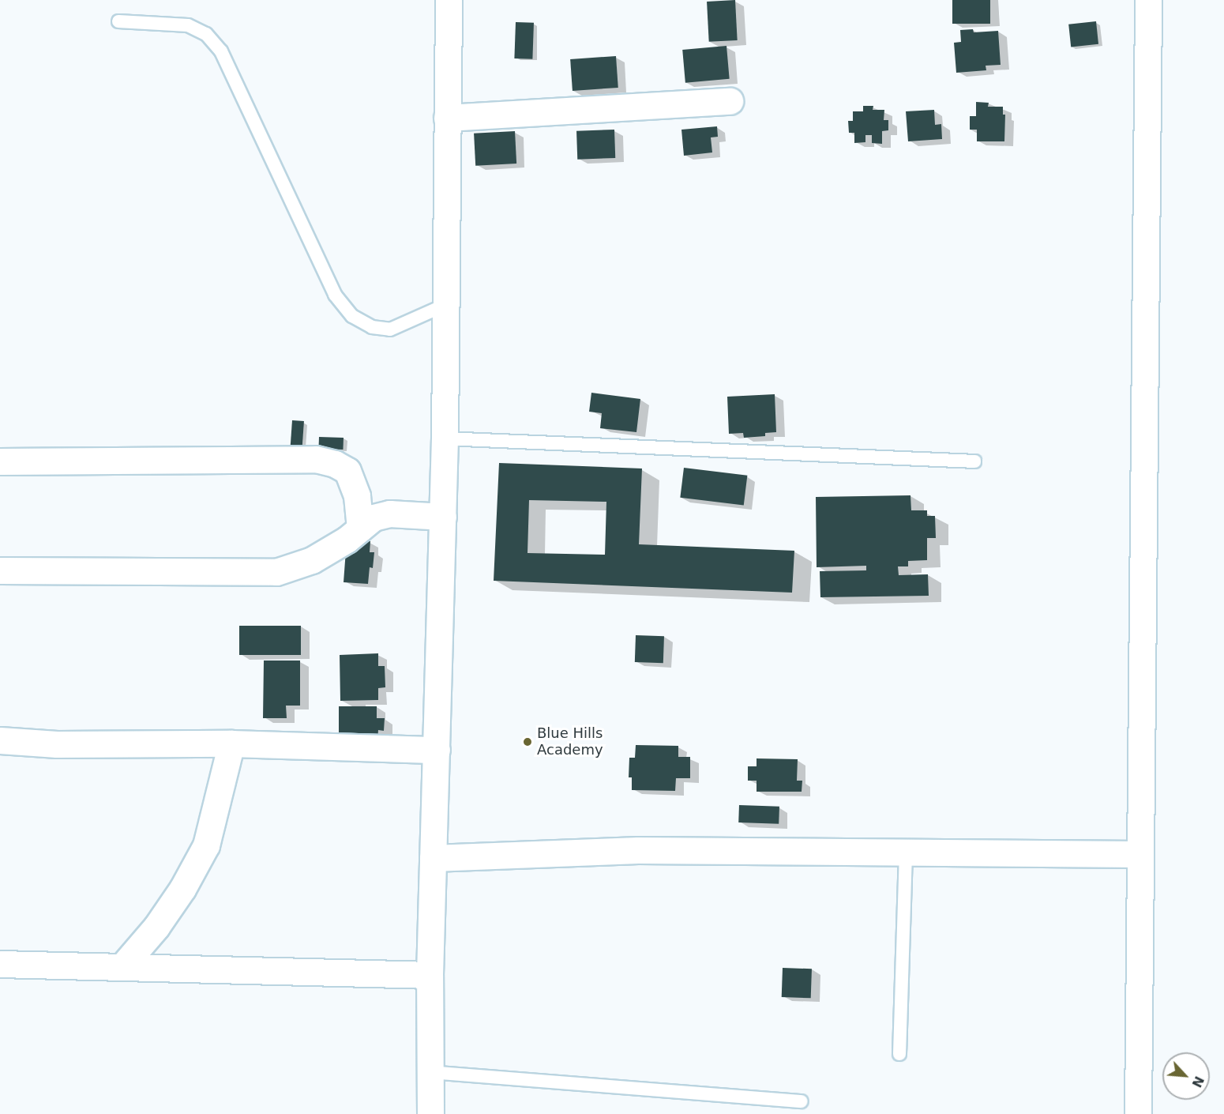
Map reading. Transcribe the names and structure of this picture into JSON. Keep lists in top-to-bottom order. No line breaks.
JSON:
{"places":["Blue Hills Academy"],"north":"bottom right"}
